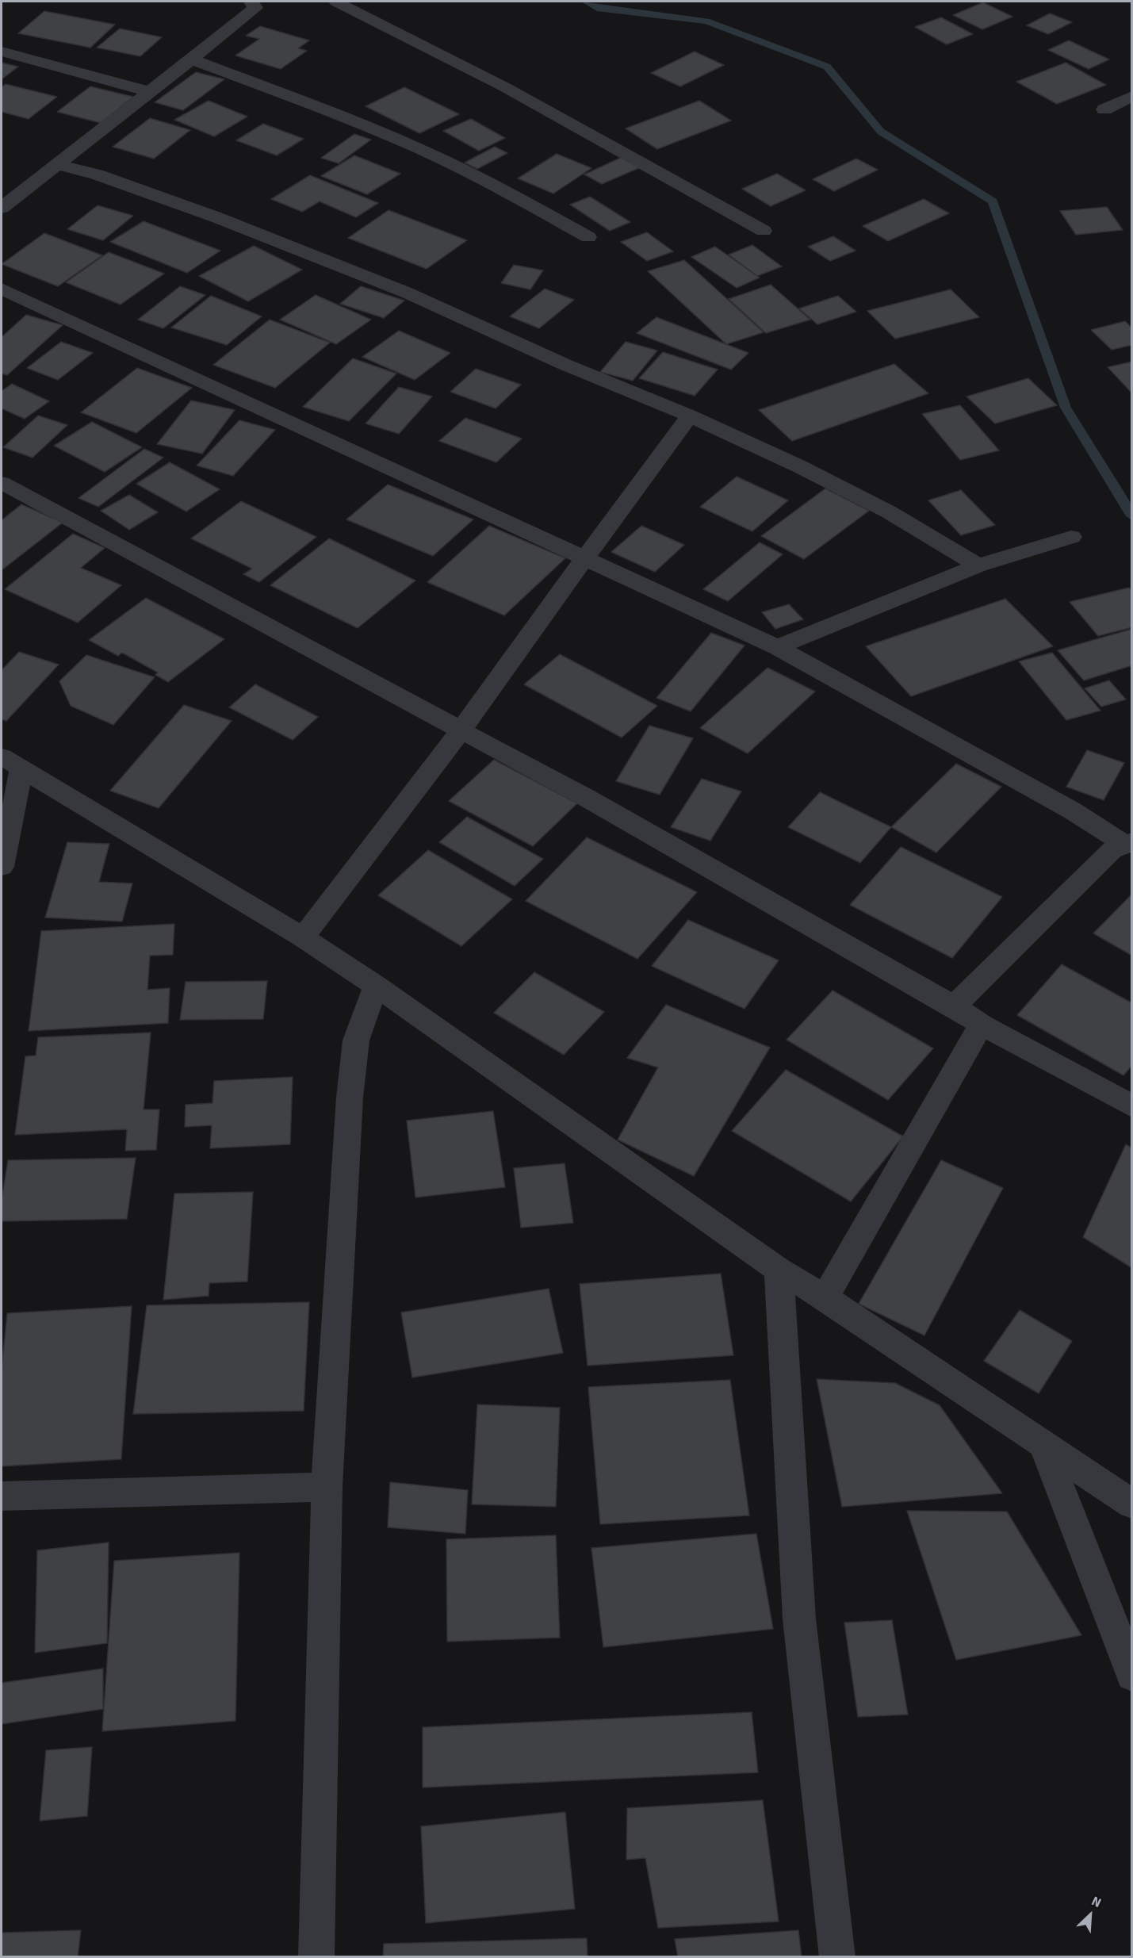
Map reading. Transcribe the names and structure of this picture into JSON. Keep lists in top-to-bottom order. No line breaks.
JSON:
{"north":"top right"}
